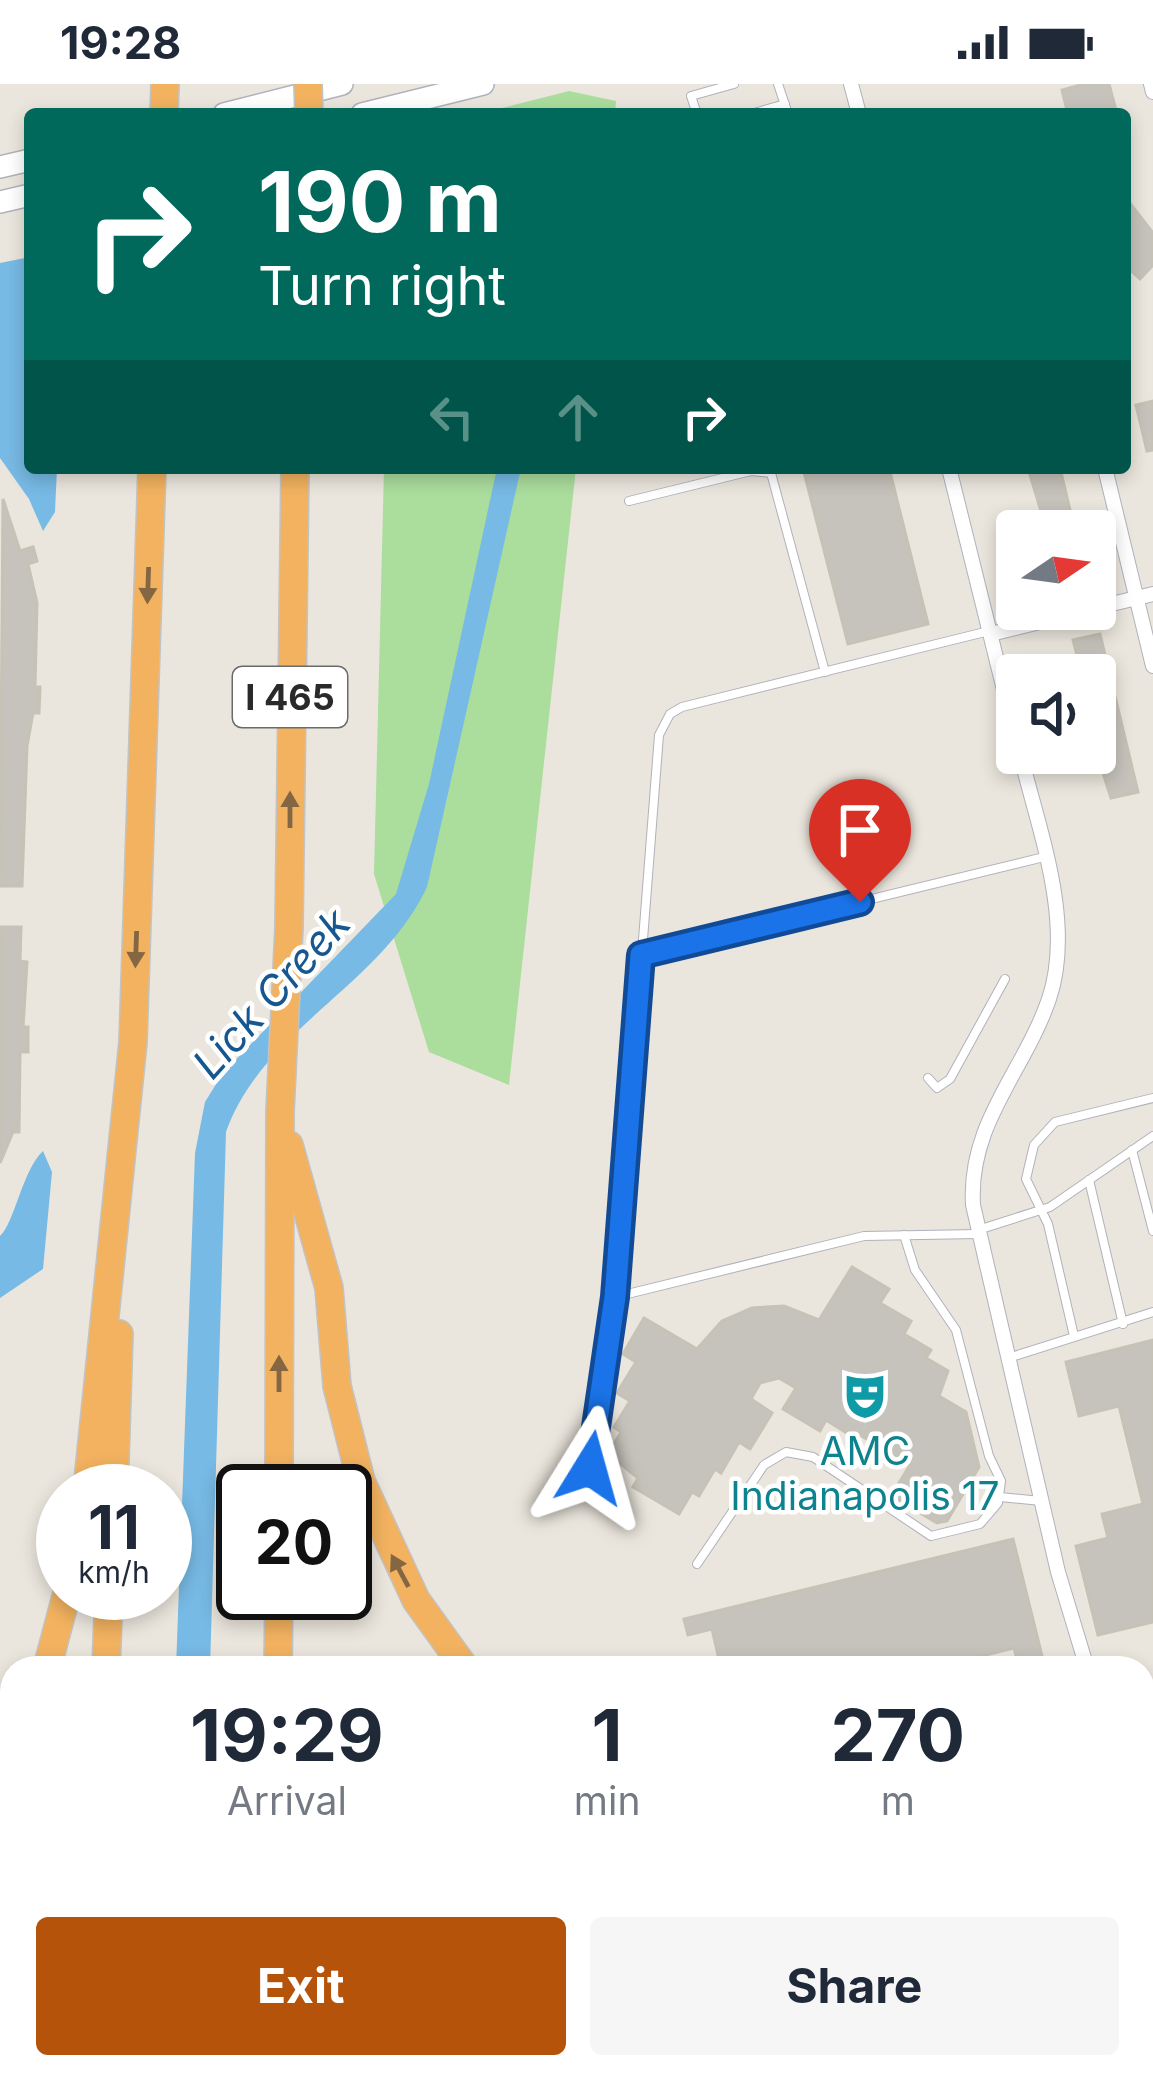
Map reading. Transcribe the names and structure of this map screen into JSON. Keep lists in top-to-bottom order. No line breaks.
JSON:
{"streets":{"highway":["I 465"]},"water":["Lick Creek"],"places":{"theatre":["AMC Indianapolis 17"]},"north":"right","page":{"status":"19:28","turn":["190 m","Turn right"],"speed":"11 km/h","limit":"20","eta":["19:29","Arrival","1","min","270","m"],"buttons":["Exit","Share"]}}
